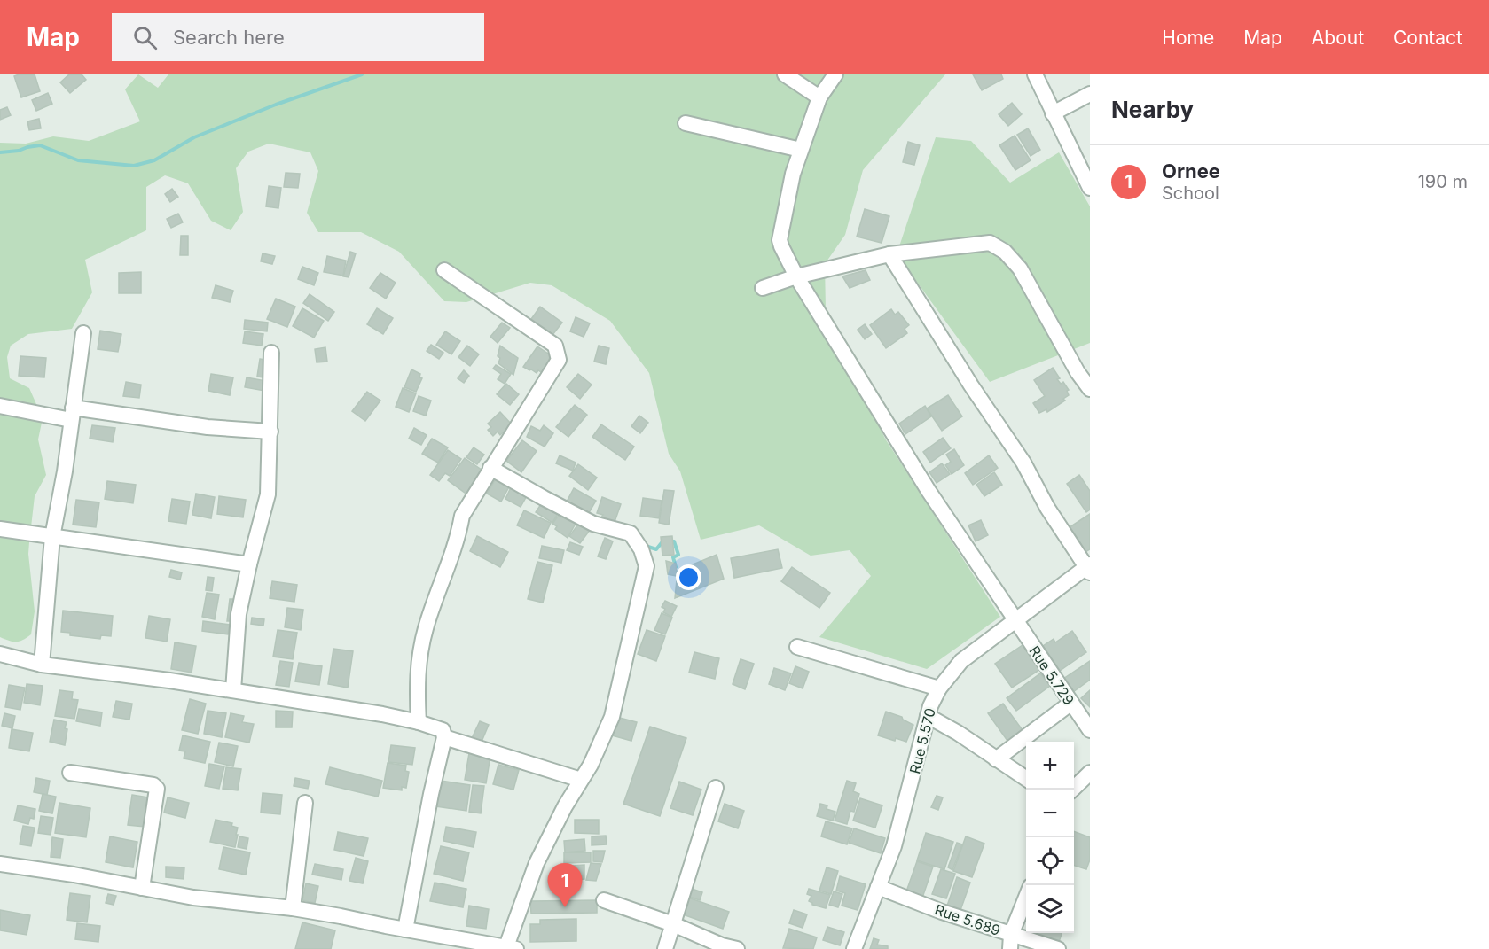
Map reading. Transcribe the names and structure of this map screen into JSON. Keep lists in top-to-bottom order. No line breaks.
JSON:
{"streets":{"street":["Rue 5.729","Rue 5.570","Rue 5.689"]},"crossings":[["Rue 5.729","Rue 5.570"],["Rue 5.570","Rue 5.689"]],"page":{"header":"Map","search":"Search here","nav":["Home","Map","About","Contact"],"heading":"Nearby","list":[{"mark":"1","name":"Ornee","note":"School","value":"190 m"}],"map_buttons":["+","−"],"pins":"1"}}
